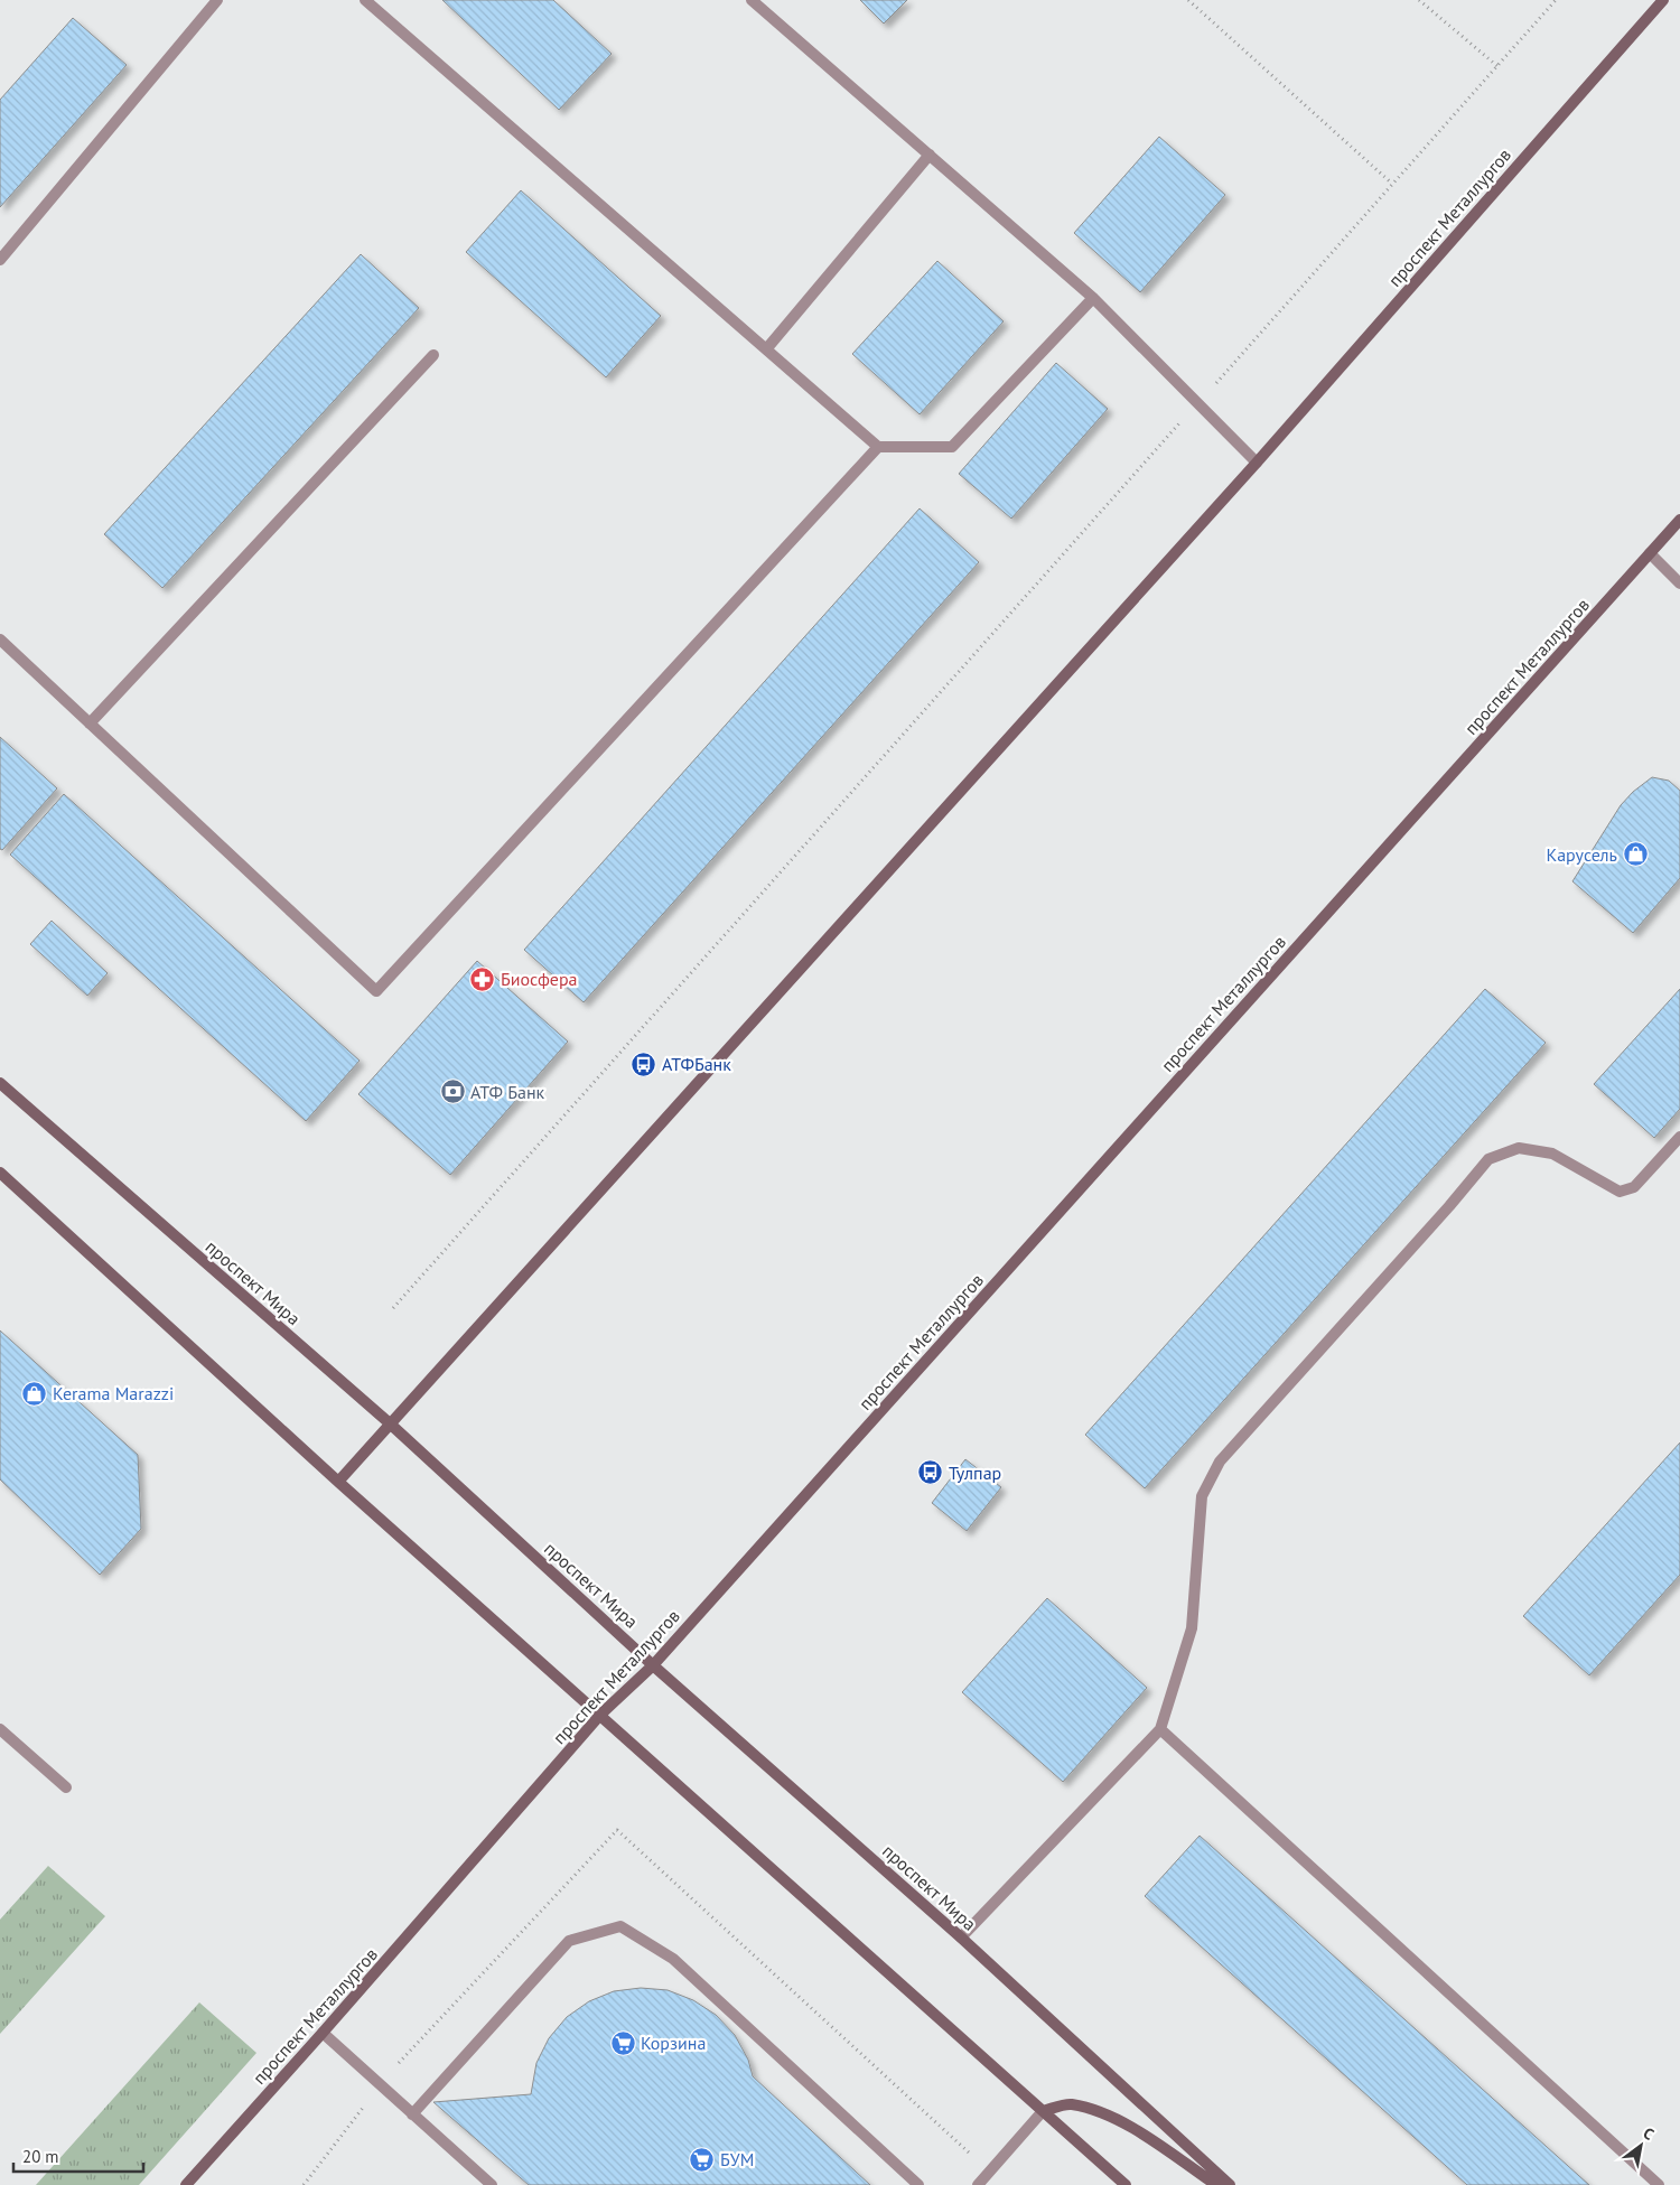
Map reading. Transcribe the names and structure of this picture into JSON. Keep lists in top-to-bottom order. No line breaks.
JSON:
{"streets":{"main road":["проспект Металлургов","проспект Мира"]},"crossings":[["проспект Металлургов","проспект Мира"]],"places":{"shop":["Карусель","Kerama Marazzi"],"pharmacy":["Биосфера"],"bus stop":["АТФБанк","Тулпар"],"bank":["АТФ Банк"],"supermarket":["Корзина","БУМ"]},"scale_bar":"20 m","north":"top right"}
